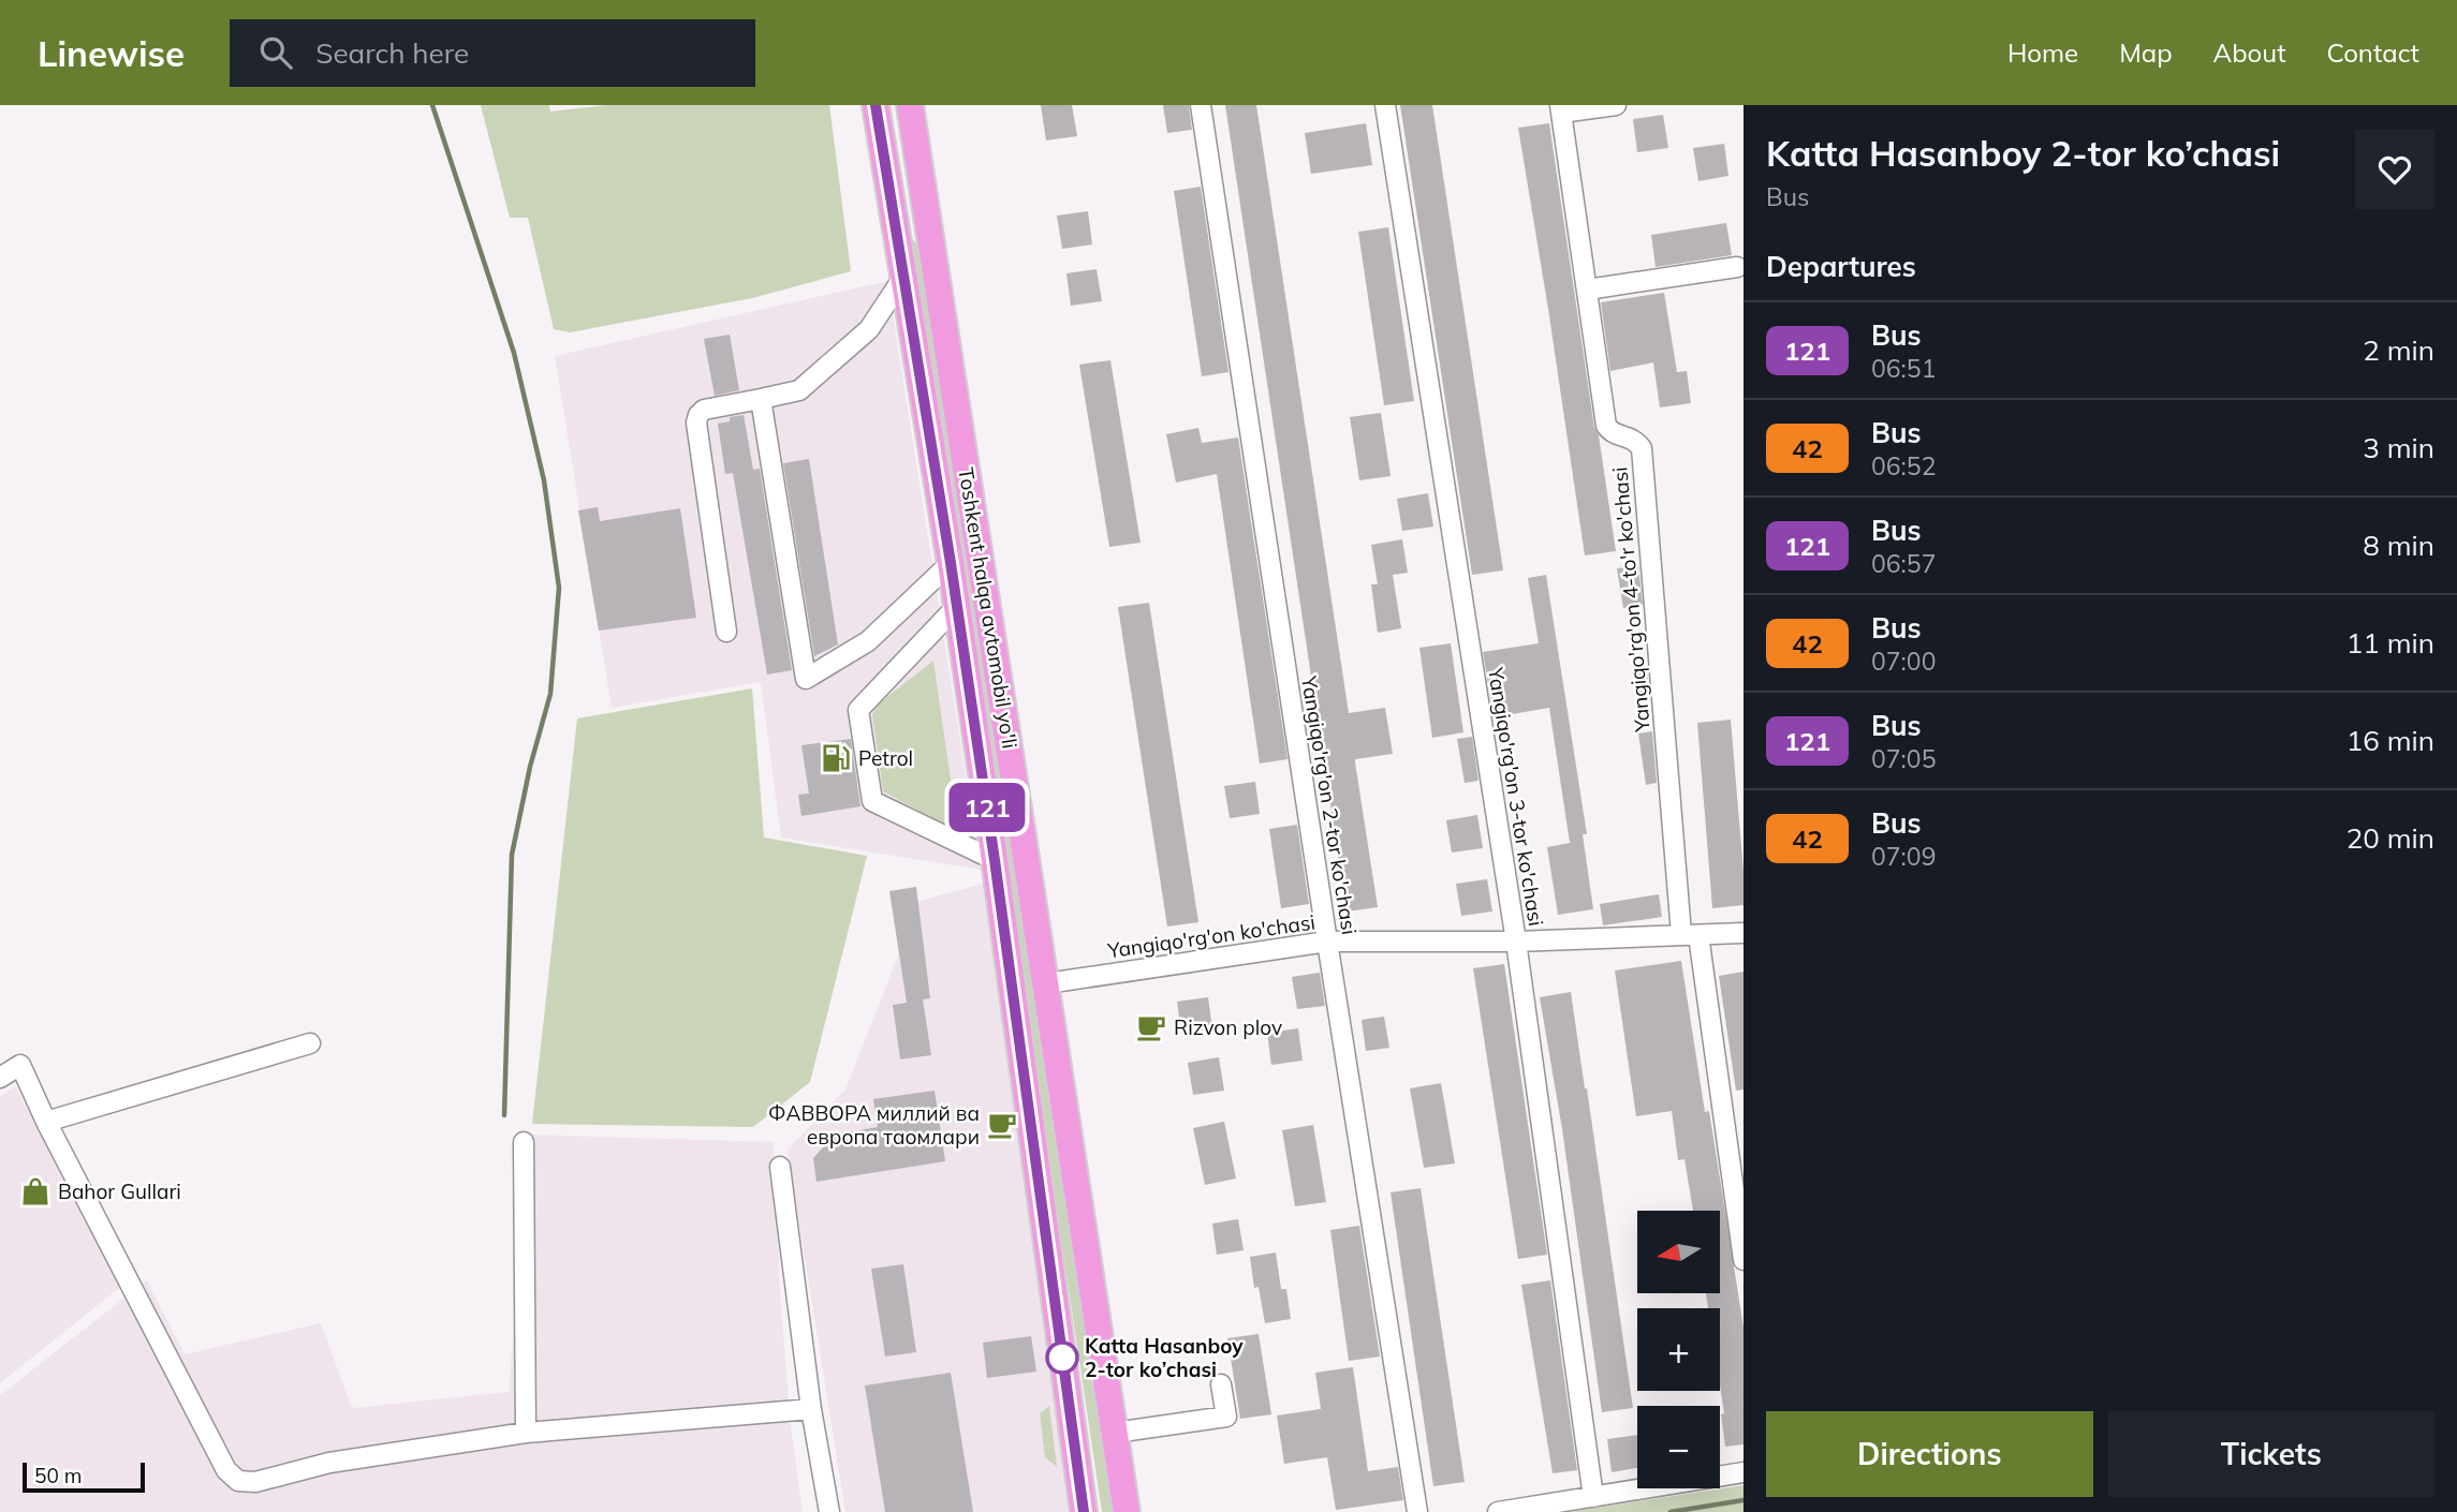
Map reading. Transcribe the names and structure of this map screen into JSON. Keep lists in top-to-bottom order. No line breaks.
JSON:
{"streets":{"highway":["Toshkent halqa avtomobil yo'li"],"street":["Yangiqo'rg'on 4-to'r ko'chasi","Yangiqo'rg'on 3-tor ko'chasi","Yangiqo'rg'on 2-tor ko'chasi","Yangiqo'rg'on ko'chasi"]},"crossings":[["Yangiqo'rg'on 4-to'r ko'chasi","Yangiqo'rg'on ko'chasi"],["Toshkent halqa avtomobil yo'li","Yangiqo'rg'on ko'chasi"],["Yangiqo'rg'on 3-tor ko'chasi","Yangiqo'rg'on ko'chasi"],["Yangiqo'rg'on 2-tor ko'chasi","Yangiqo'rg'on ko'chasi"]],"places":{"fuel station":["Petrol"],"cafe":["Rizvon plov","ФАВВОРА миллий ва европа таомлари"],"shop":["Bahor Gullari"],"other":["Katta Hasanboy 2-tor ko’chasi"]},"lines":["bus line 121"],"scale_bar":"50 m","north":"left","page":{"header":"Linewise","search":"Search here","nav":["Home","Map","About","Contact"],"on_map":"121","heading":[["Katta Hasanboy 2-tor ko’chasi","Bus"],"Departures"],"list":[{"mark":"121","name":"Bus","note":"06:51","value":"2 min"},{"mark":"42","name":"Bus","note":"06:52","value":"3 min"},{"mark":"121","name":"Bus","note":"06:57","value":"8 min"},{"mark":"42","name":"Bus","note":"07:00","value":"11 min"},{"mark":"121","name":"Bus","note":"07:05","value":"16 min"},{"mark":"42","name":"Bus","note":"07:09","value":"20 min"}],"map_buttons":["+","−"],"buttons":["Directions","Tickets"],"scale":"50 m"}}
